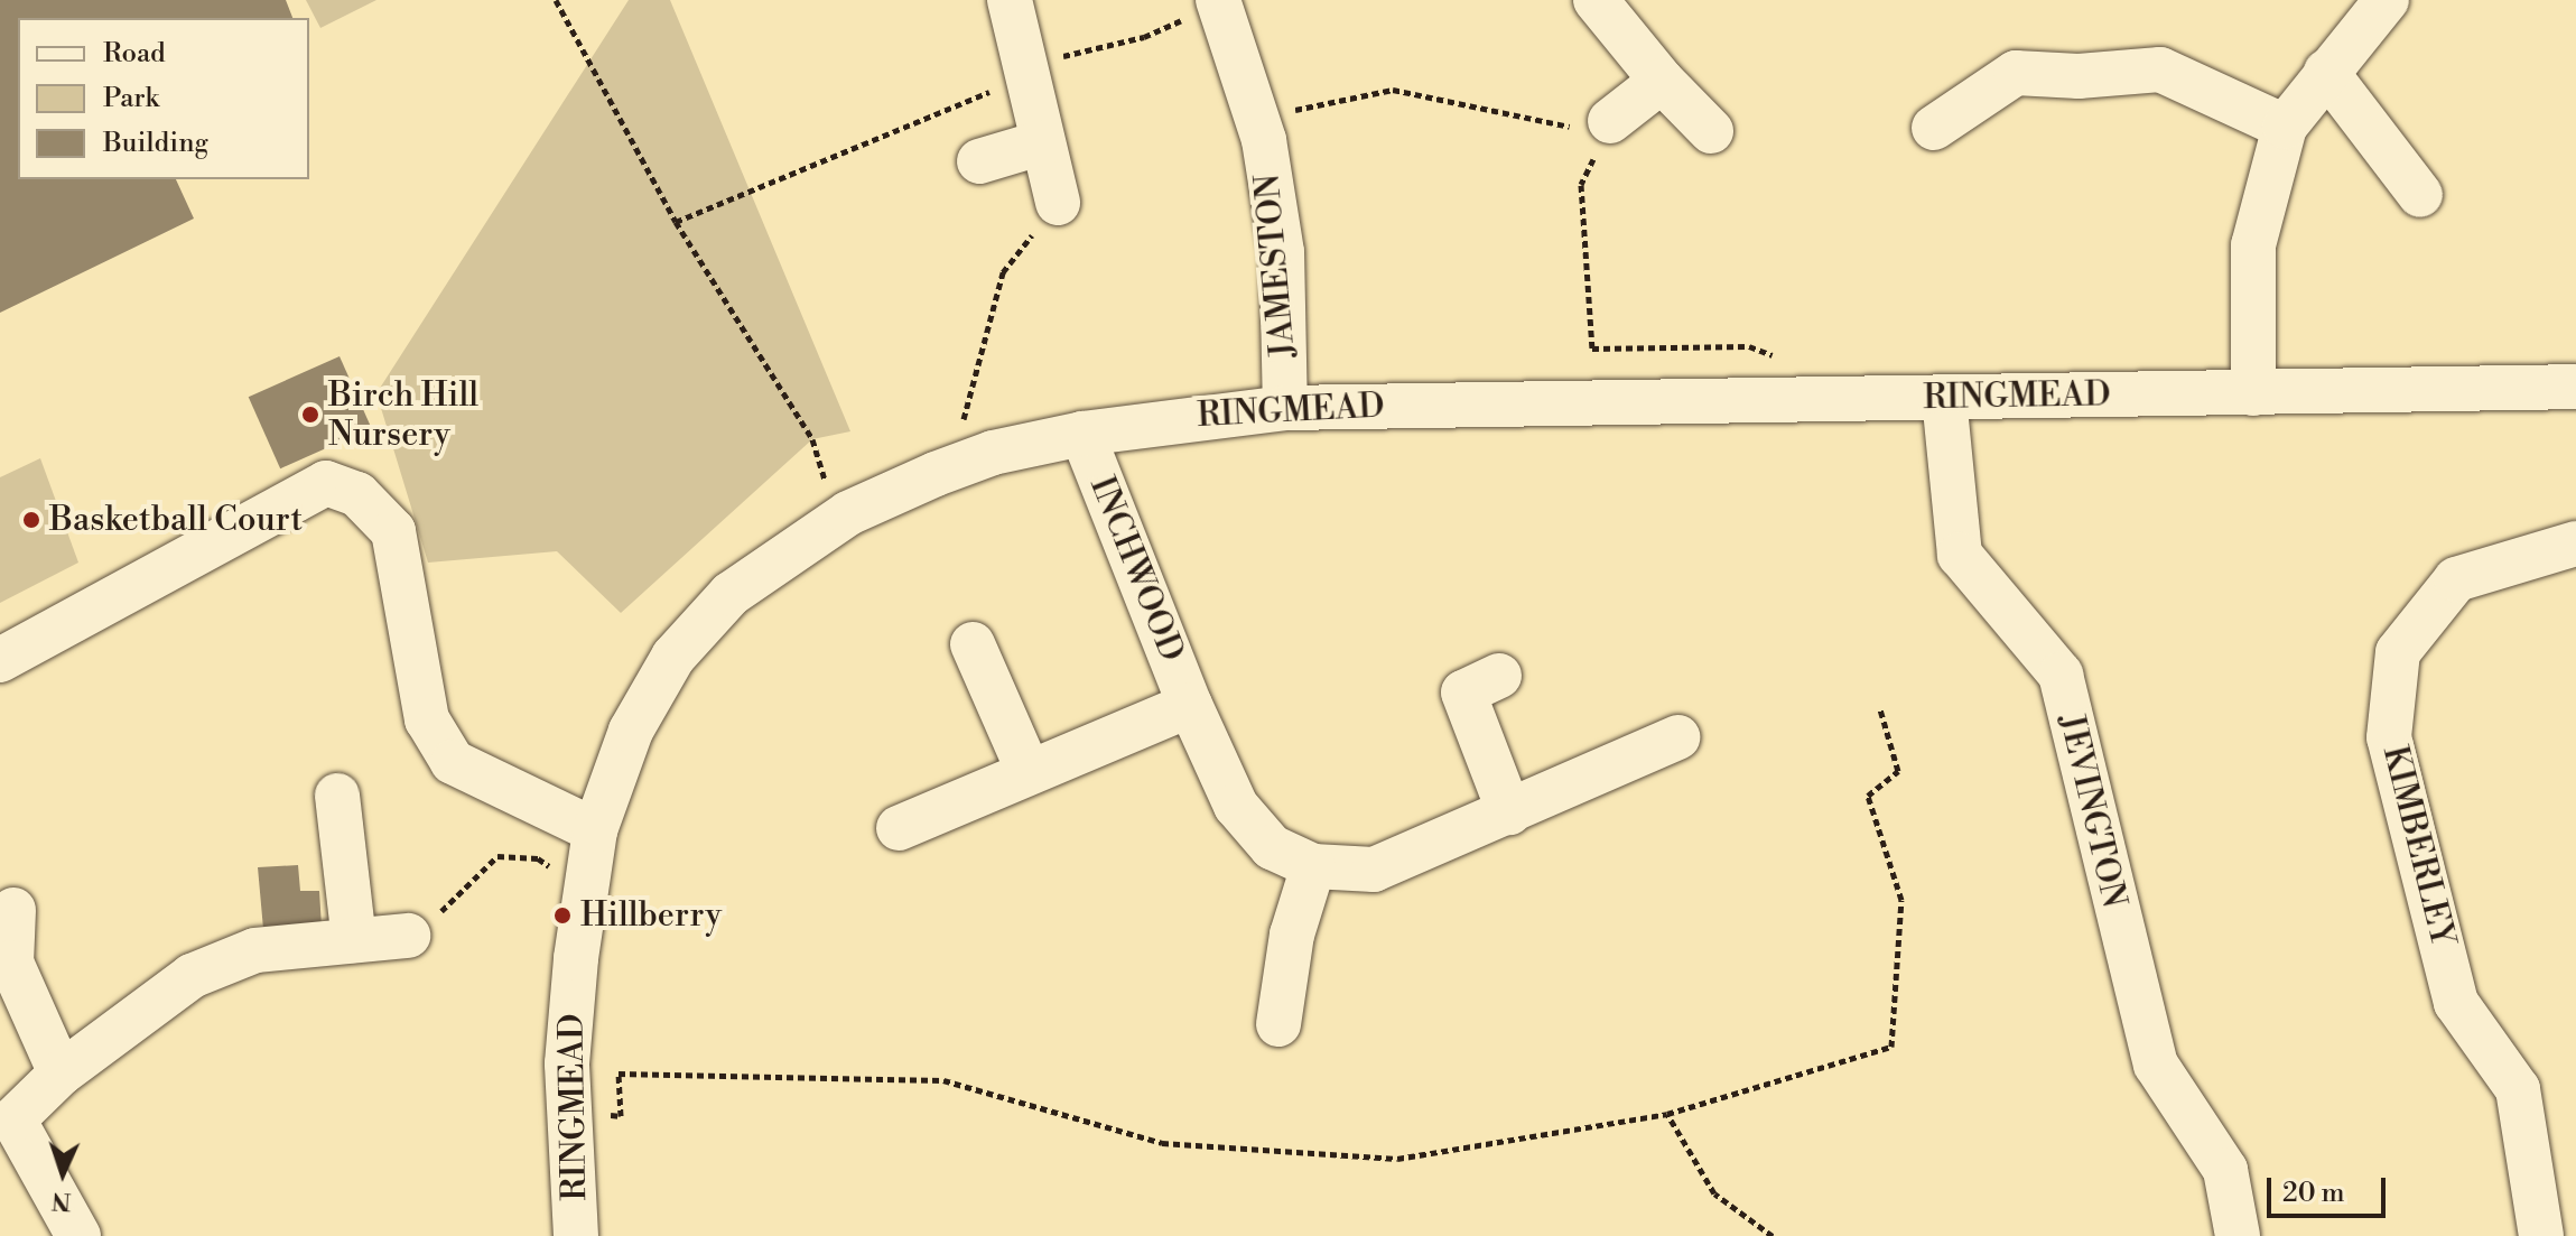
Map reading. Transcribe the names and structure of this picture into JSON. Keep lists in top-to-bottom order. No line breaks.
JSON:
{"streets":{"street":["JAMESTON","RINGMEAD","INCHWOOD","JEVINGTON","KIMBERLEY"]},"crossings":[["JAMESTON","RINGMEAD"],["RINGMEAD","INCHWOOD"],["RINGMEAD","JEVINGTON"]],"places":["Birch Hill Nursery","Basketball Court","Hillberry"],"legend":["Road","Park","Building"],"scale_bar":"20 m","north":"bottom"}
